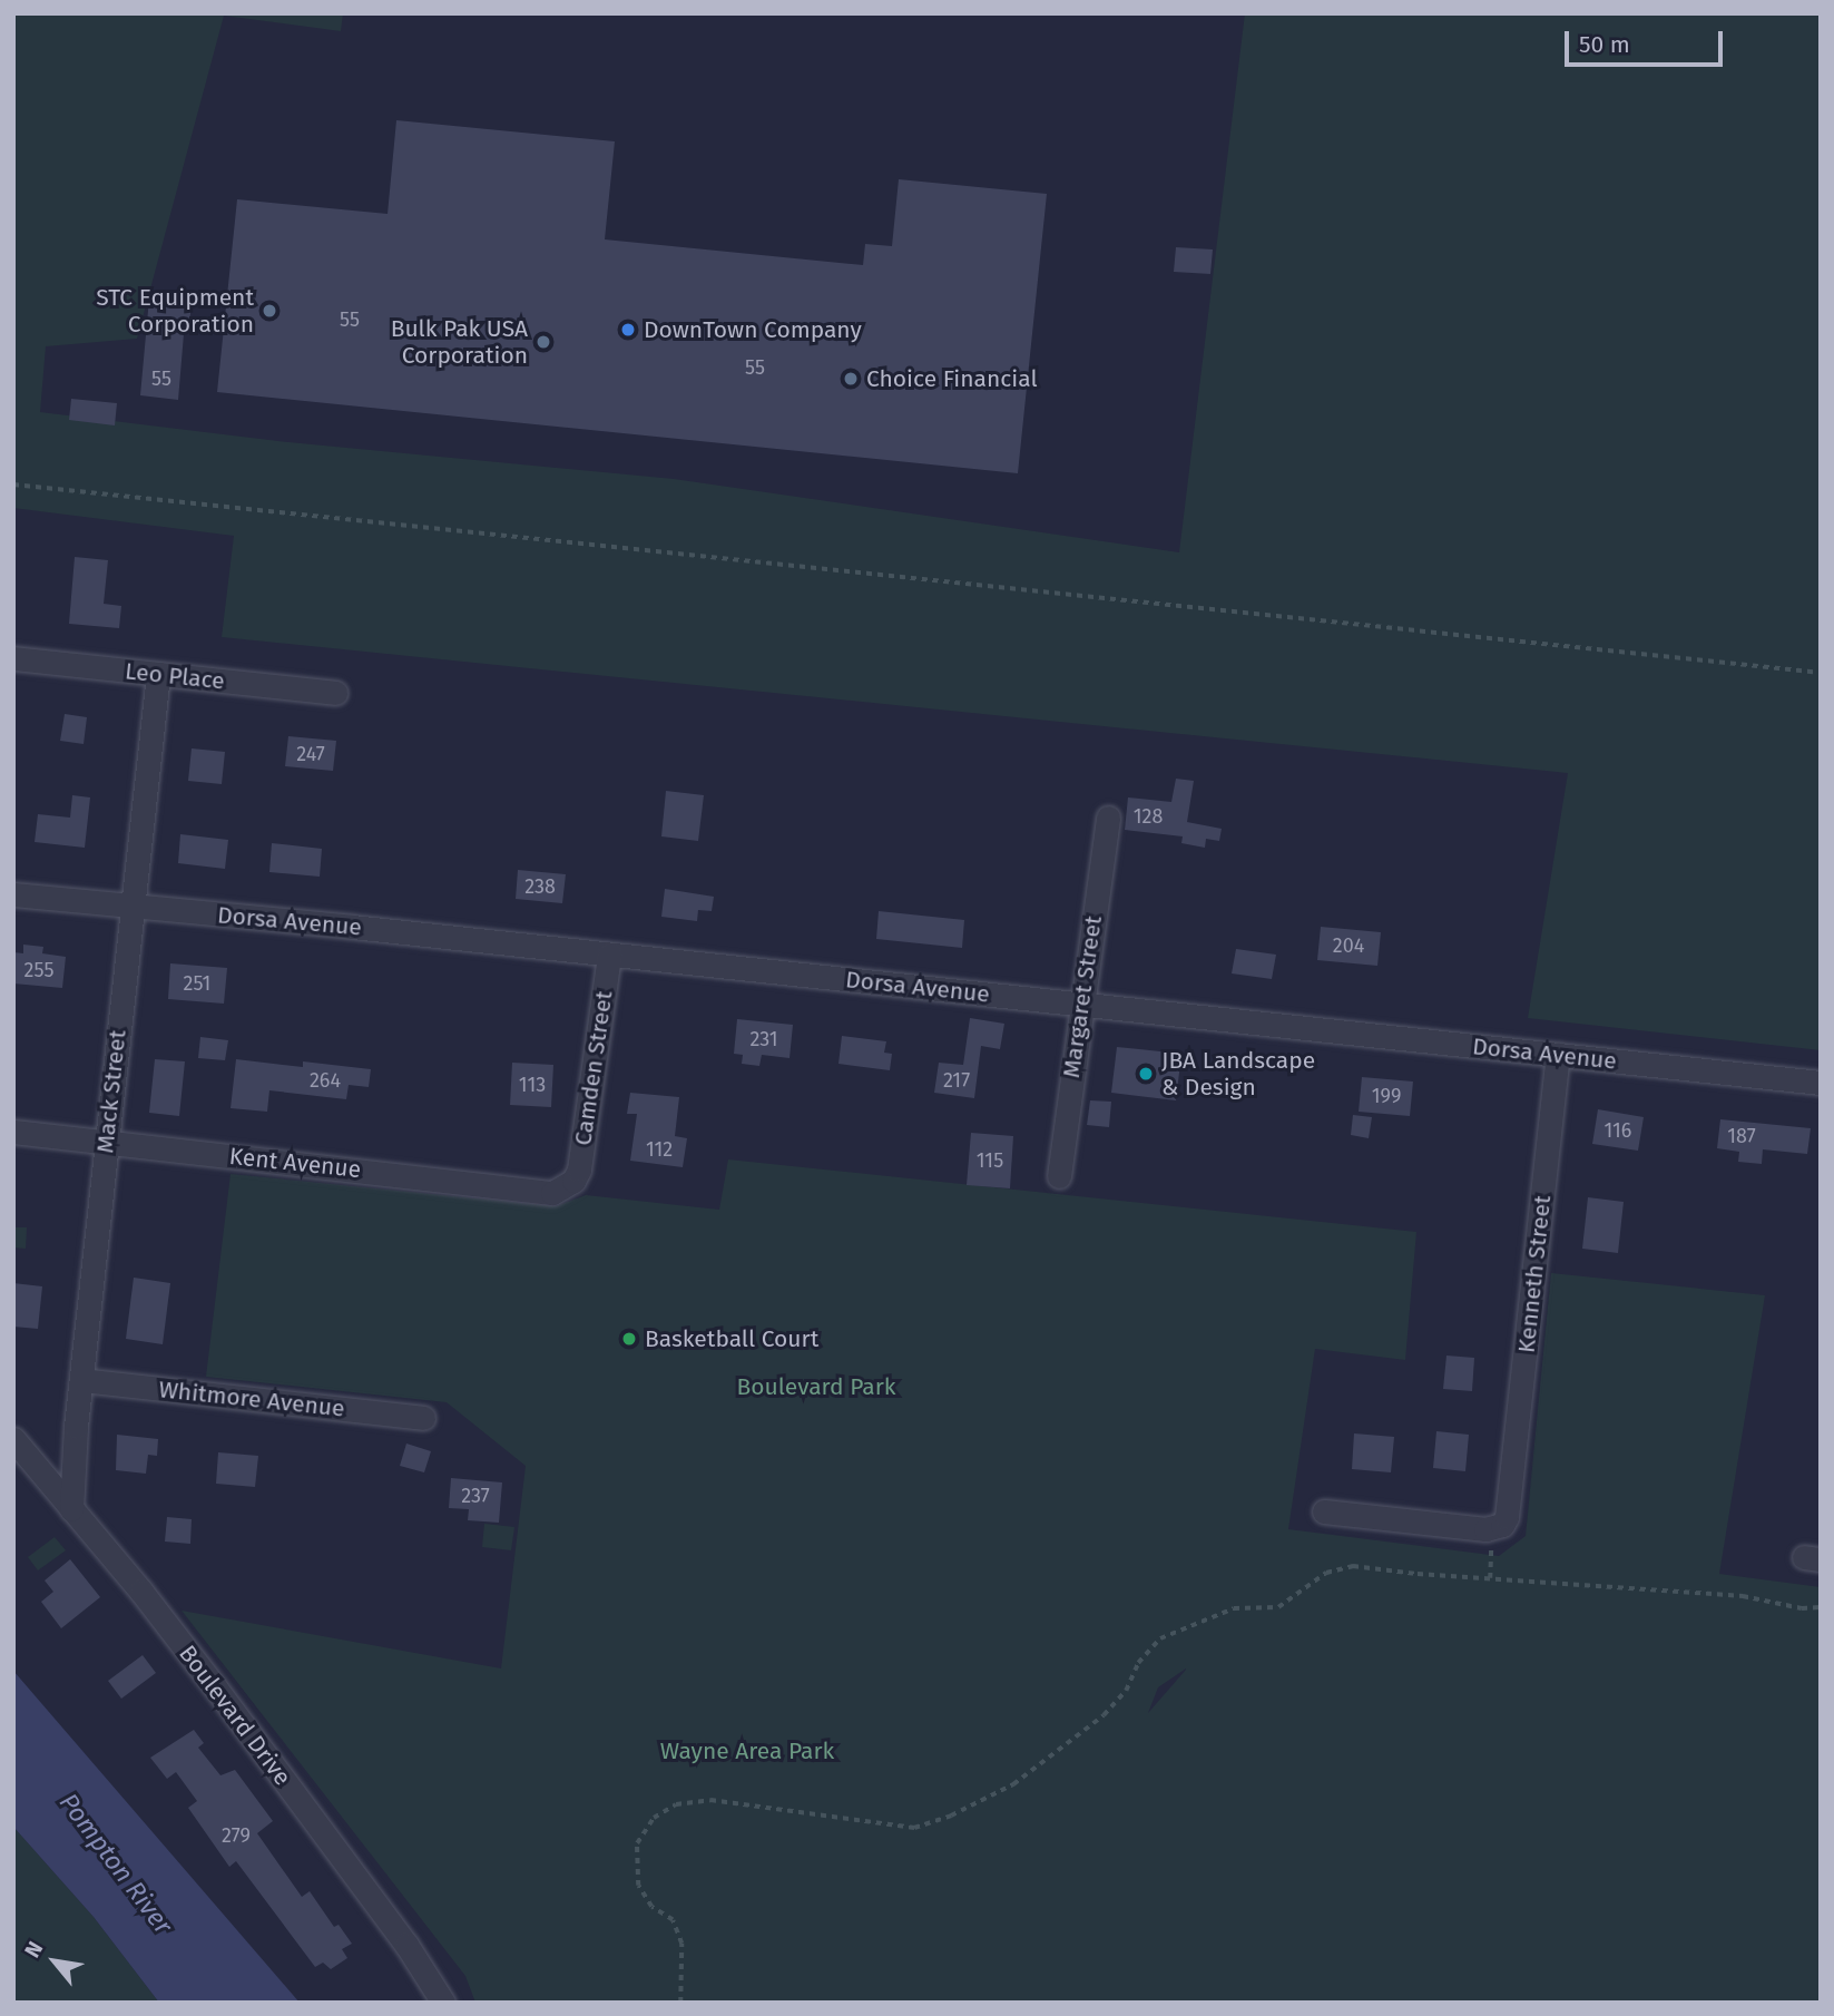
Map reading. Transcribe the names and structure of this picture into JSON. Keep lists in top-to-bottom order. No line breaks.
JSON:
{"streets":{"street":["Leo Place","Dorsa Avenue","Margaret Street","Camden Street","Mack Street","Kent Avenue","Kenneth Street","Whitmore Avenue","Boulevard Drive"]},"crossings":[["Leo Place","Mack Street"],["Dorsa Avenue","Margaret Street"],["Dorsa Avenue","Camden Street"],["Dorsa Avenue","Mack Street"],["Dorsa Avenue","Kenneth Street"],["Camden Street","Kent Avenue"],["Mack Street","Kent Avenue"],["Mack Street","Whitmore Avenue"],["Mack Street","Boulevard Drive"]],"water":["Pompton River"],"parks":["Boulevard Park","Wayne Area Park"],"places":["STC Equipment Corporation","DownTown Company","Bulk Pak USA Corporation","Choice Financial","JBA Landscape & Design","Basketball Court"],"house_numbers":["55","55","55","247","128","238","204","255","251","231","264","217","113","199","116","187","112","115","237","279"],"scale_bar":"50 m","north":"top left"}
